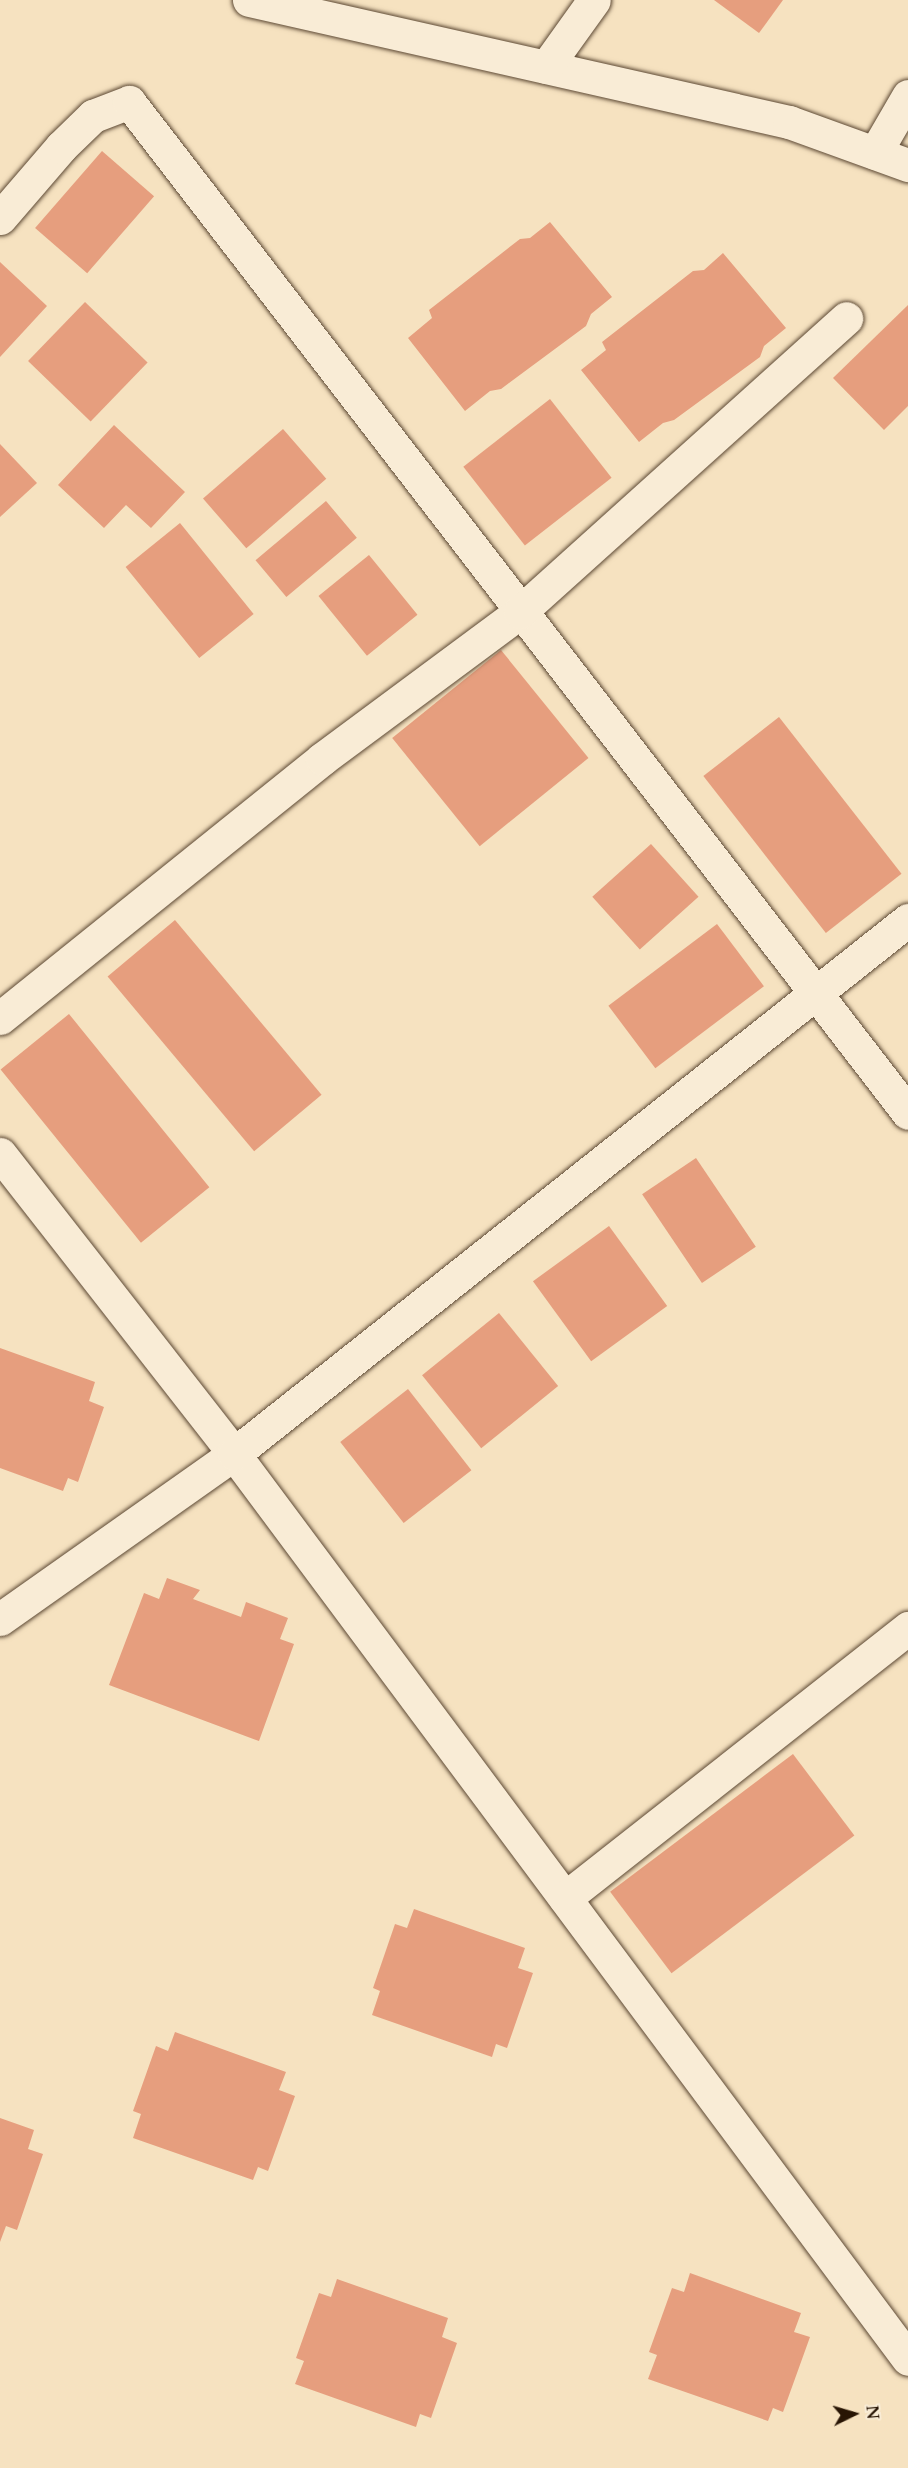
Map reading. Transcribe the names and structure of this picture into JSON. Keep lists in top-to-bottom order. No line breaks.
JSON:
{"north":"right"}
